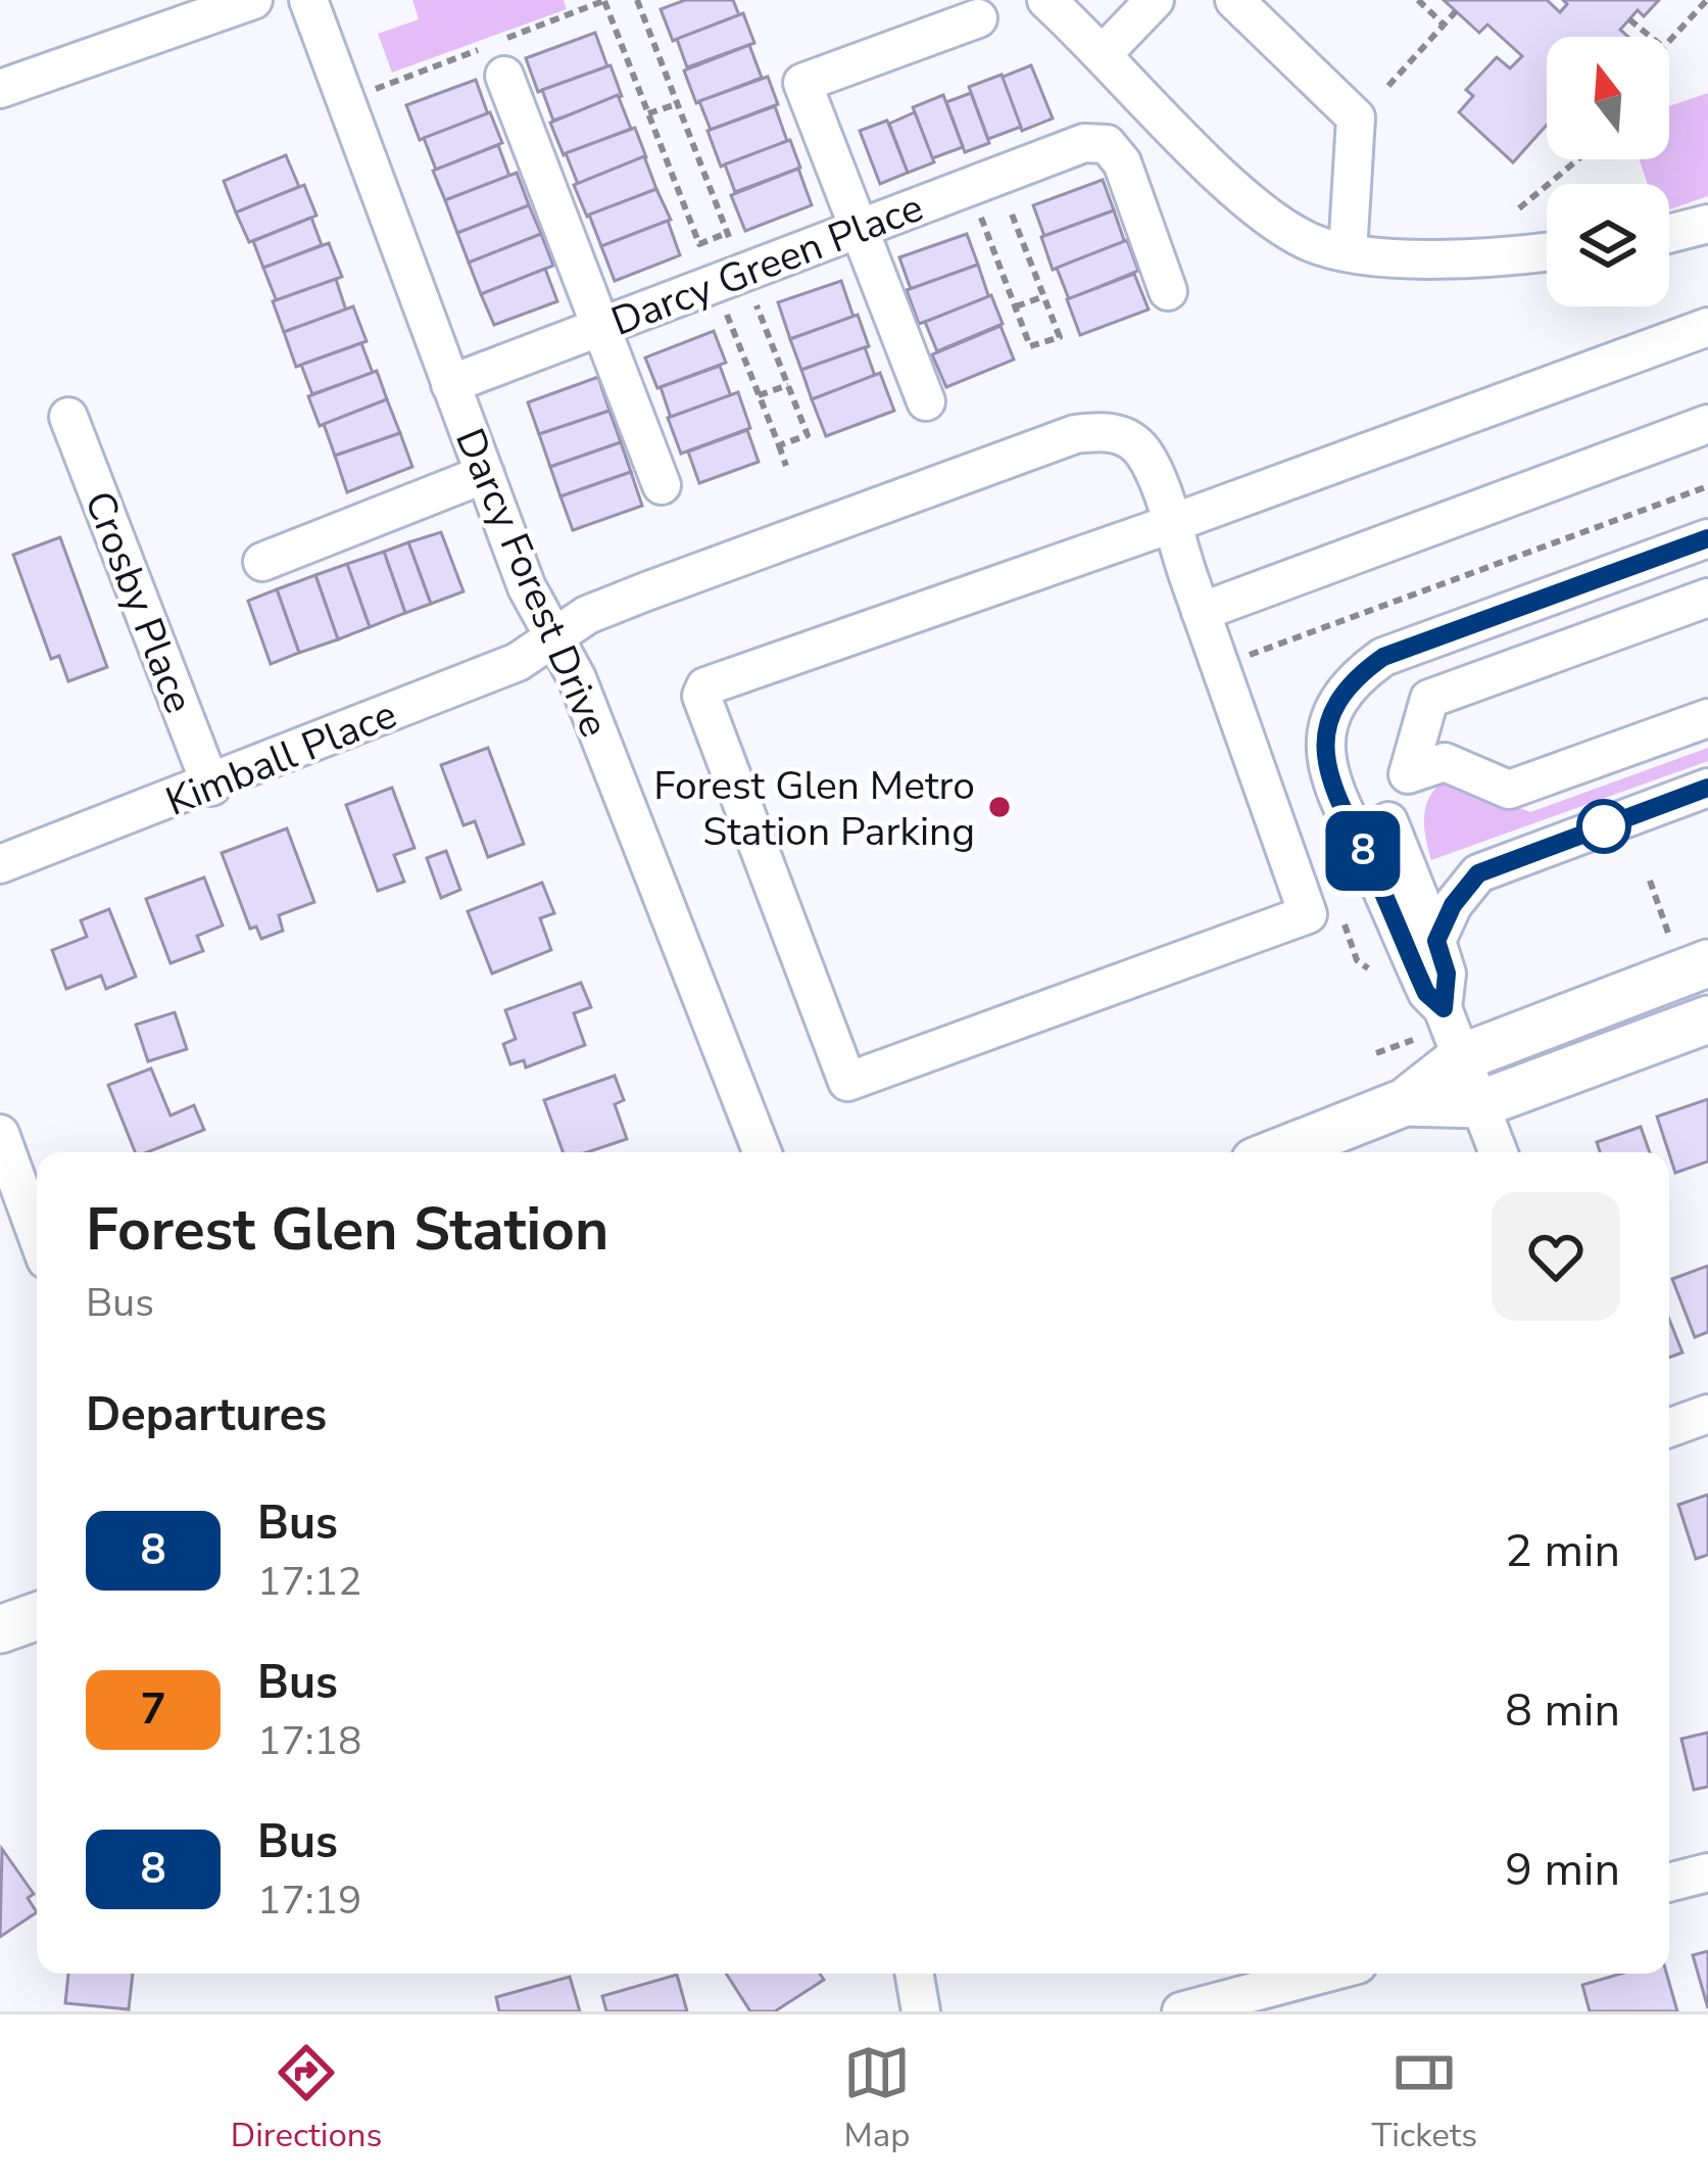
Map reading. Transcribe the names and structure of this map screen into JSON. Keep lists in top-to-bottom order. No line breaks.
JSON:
{"streets":{"street":["Darcy Green Place","Darcy Forest Drive","Crosby Place","Kimball Place"]},"crossings":[["Darcy Green Place","Darcy Forest Drive"],["Darcy Forest Drive","Kimball Place"],["Crosby Place","Kimball Place"]],"places":["Forest Glen Metro Station Parking"],"lines":["bus line 8"],"north":"top","page":{"on_map":"8","heading":[["Forest Glen Station","Bus"],"Departures"],"list":[{"mark":"8","name":"Bus","note":"17:12","value":"2 min"},{"mark":"7","name":"Bus","note":"17:18","value":"8 min"},{"mark":"8","name":"Bus","note":"17:19","value":"9 min"}],"tabs":["Directions","Map","Tickets"]}}
